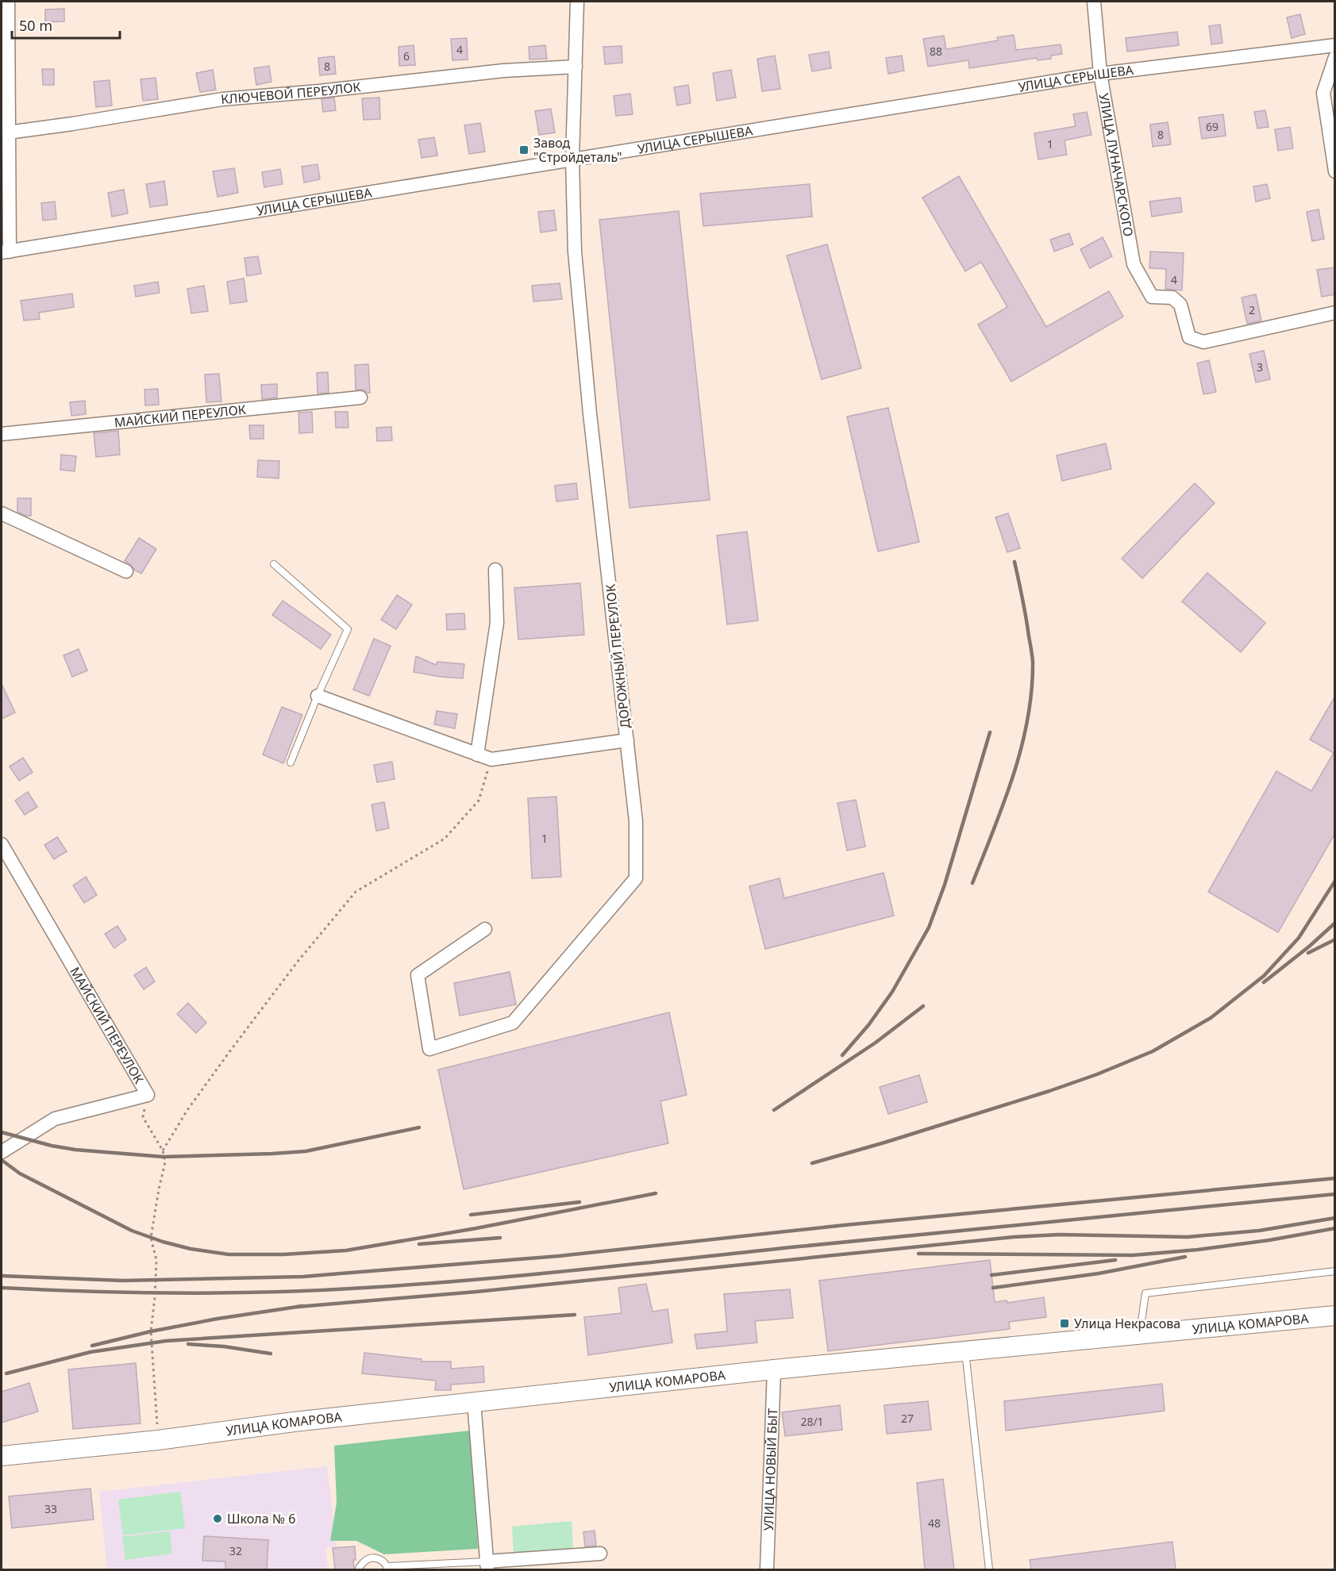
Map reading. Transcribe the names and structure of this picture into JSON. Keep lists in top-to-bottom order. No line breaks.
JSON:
{"streets":{"main road":["УЛИЦА КОМАРОВА"],"street":["УЛИЦА СЕРЫШЕВА","КЛЮЧЕВОЙ ПЕРЕУЛОК","УЛИЦА ЛУНАЧАРСКОГО","МАЙСКИЙ ПЕРЕУЛОК","ДОРОЖНЫЙ ПЕРЕУЛОК","УЛИЦА НОВЫЙ БЫТ"]},"crossings":[["УЛИЦА СЕРЫШЕВА","УЛИЦА ЛУНАЧАРСКОГО"],["УЛИЦА СЕРЫШЕВА","ДОРОЖНЫЙ ПЕРЕУЛОК"],["КЛЮЧЕВОЙ ПЕРЕУЛОК","ДОРОЖНЫЙ ПЕРЕУЛОК"],["УЛИЦА КОМАРОВА","УЛИЦА НОВЫЙ БЫТ"]],"places":{"transit":["Завод \"Стройдеталь\"","Улица Некрасова"],"other":["Школа № 6"]},"house_numbers":["4","88","6","8","69","8","1","4","2","3","1","27","28/1","33","48","32"],"scale_bar":"50 m"}
